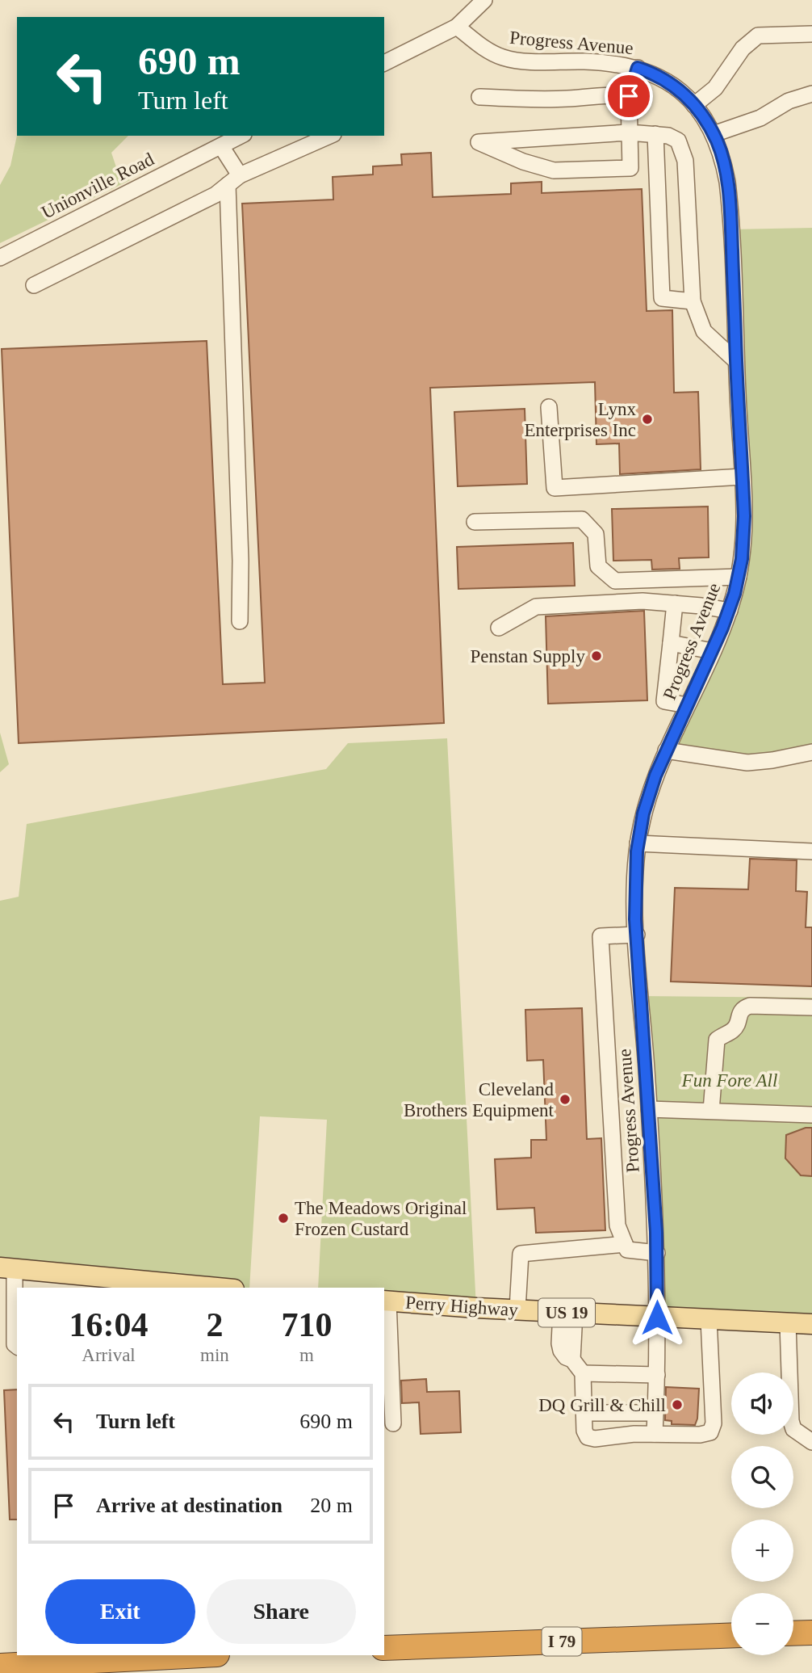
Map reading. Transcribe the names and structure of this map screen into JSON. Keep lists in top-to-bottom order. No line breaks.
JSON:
{"streets":{"highway":["I 79"],"main road":["Perry Highway","US 19"],"street":["Progress Avenue","Unionville Road"]},"crossings":[["Progress Avenue","Perry Highway"]],"parks":["Fun Fore All"],"places":["Lynx Enterprises Inc","Penstan Supply","Cleveland Brothers Equipment","The Meadows Original Frozen Custard","DQ Grill & Chill"],"page":{"turn":["690 m","Turn left"],"eta":["16:04","Arrival","2","min","710","m"],"map_buttons":["+","−"],"list":[{"name":"Turn left","value":"690 m"},{"name":"Arrive at destination","value":"20 m"}],"buttons":["Exit","Share"]}}
